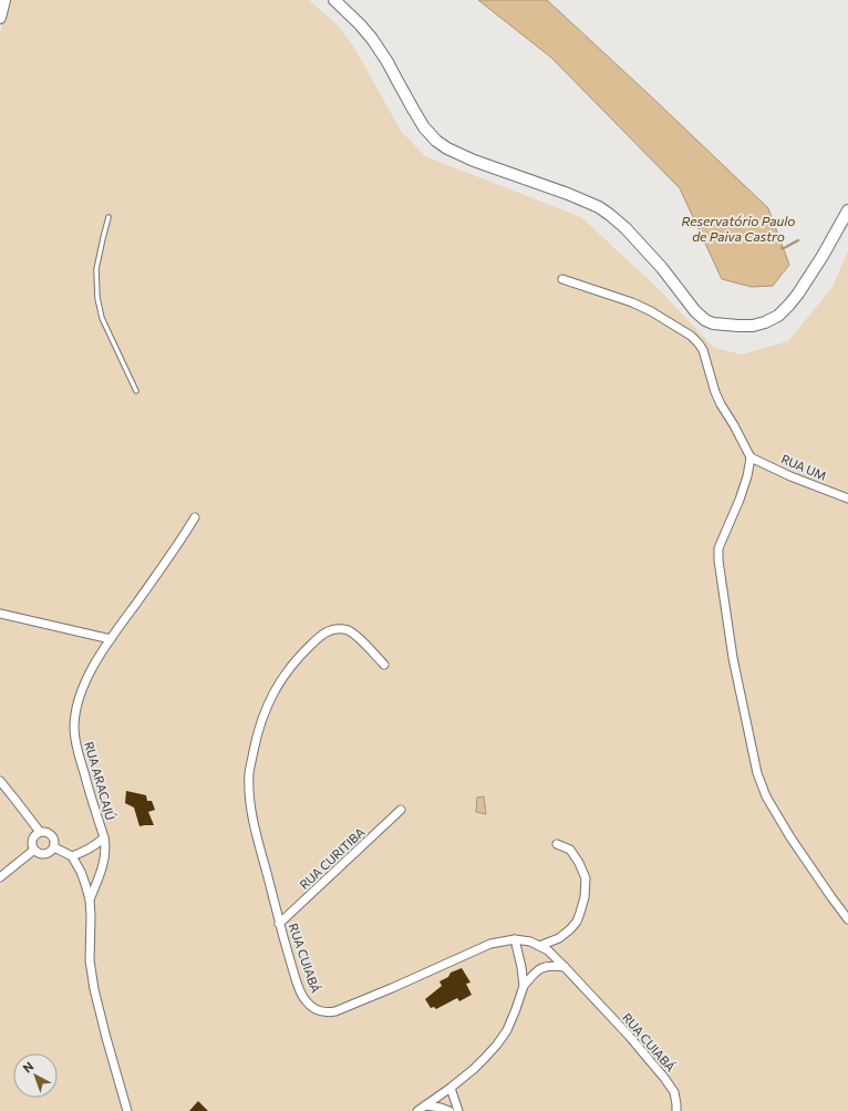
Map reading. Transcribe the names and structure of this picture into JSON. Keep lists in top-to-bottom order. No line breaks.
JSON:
{"streets":{"street":["RUA UM","RUA ARACAJÚ","RUA CURITIBA","RUA CUIABÁ"]},"crossings":[["RUA CURITIBA","RUA CUIABÁ"]],"water":["Reservatório Paulo de Paiva Castro"],"north":"top left"}
